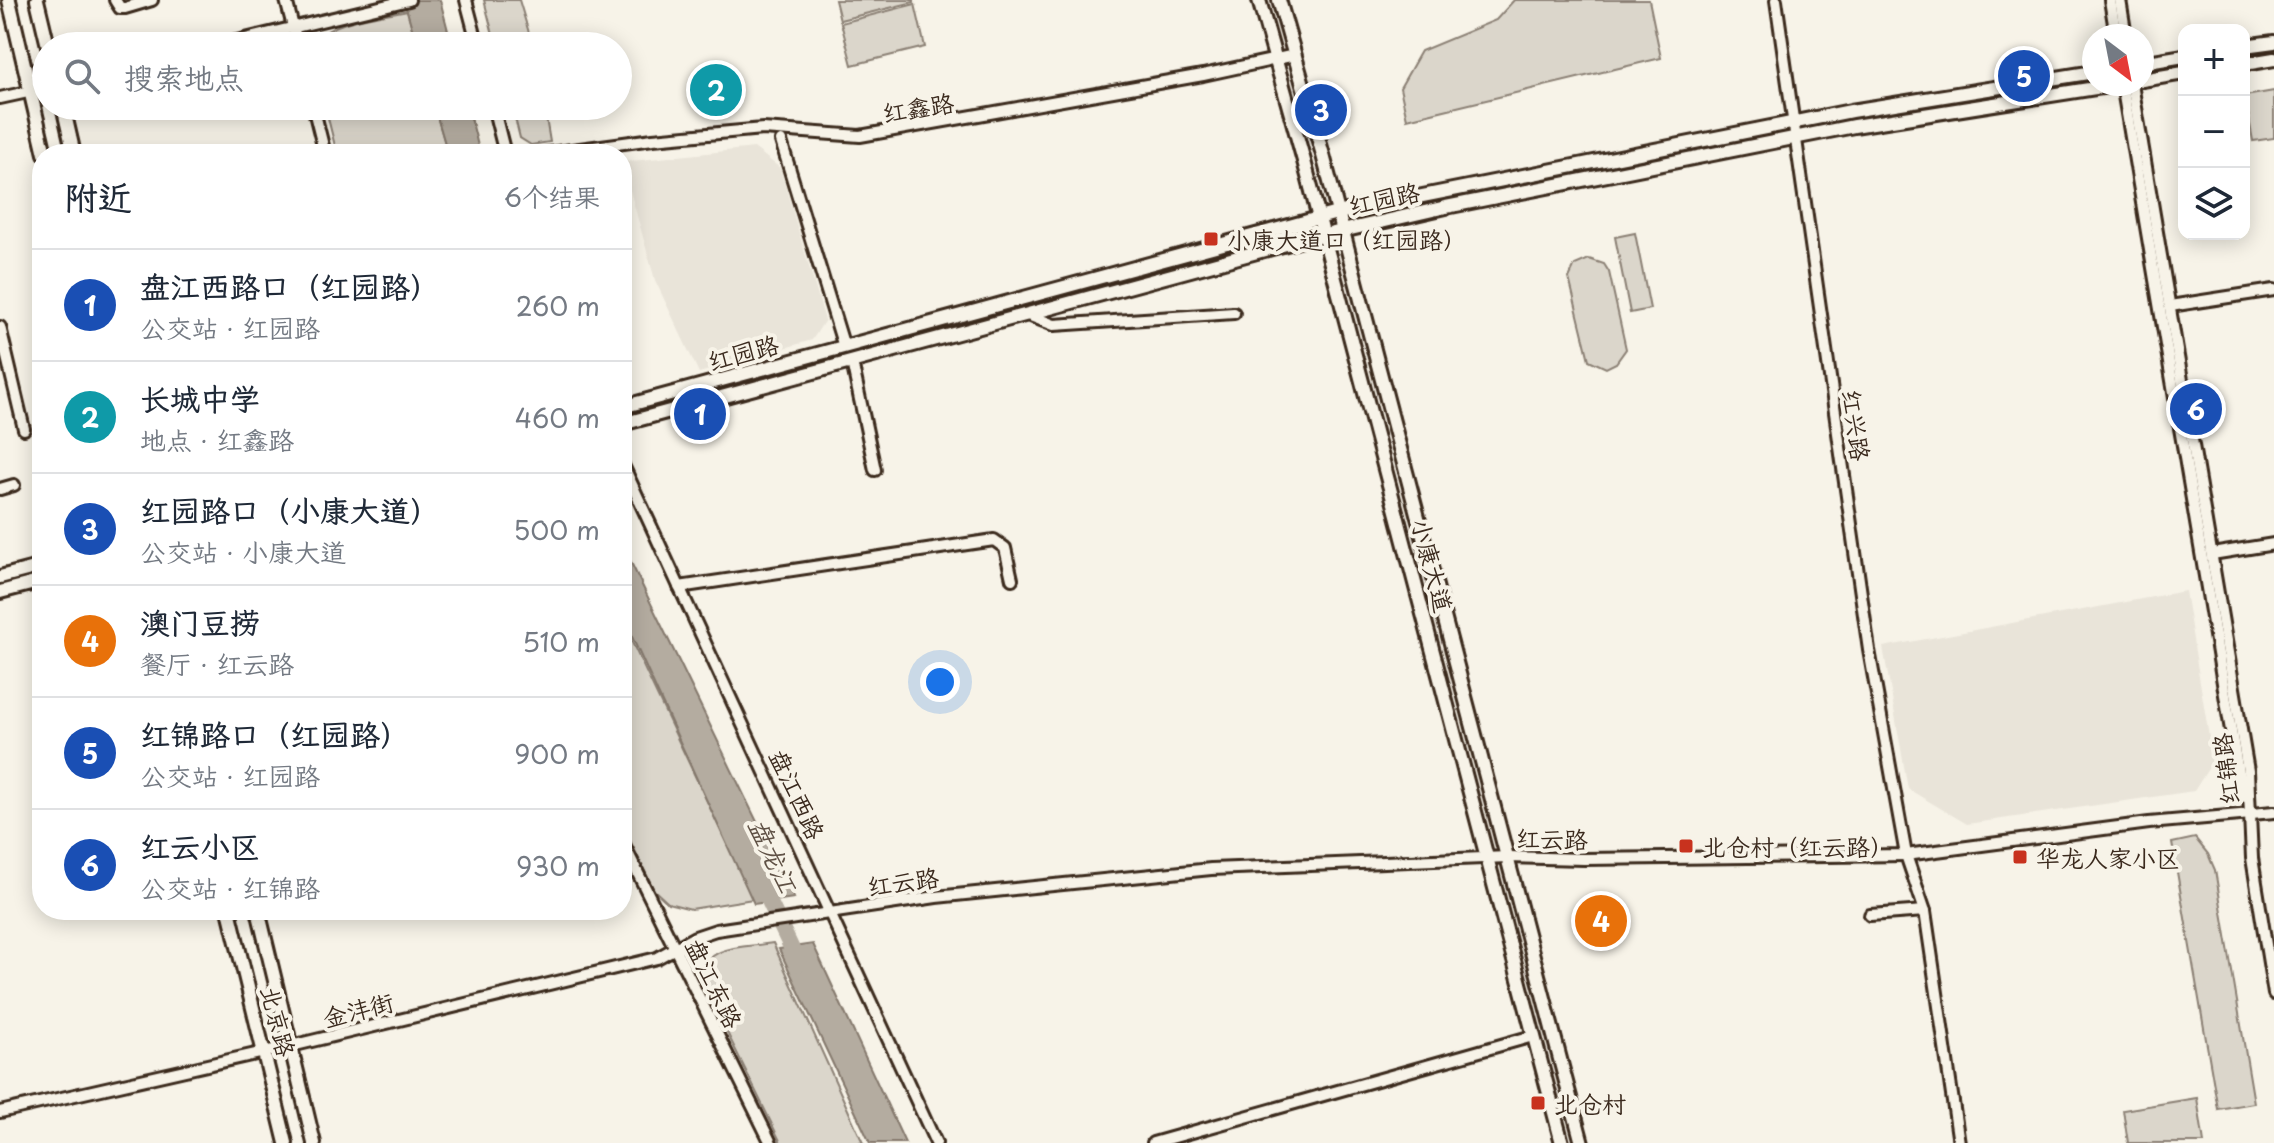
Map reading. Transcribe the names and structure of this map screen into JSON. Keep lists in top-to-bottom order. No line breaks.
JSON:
{"streets":{"main road":["红园路","小康大道","北京路"],"street":["红鑫路","红兴路","红锦路","盘江西路","红云路","盘江东路","金沣街"]},"crossings":[["红鑫路","小康大道"],["红园路","红兴路"],["红园路","小康大道"],["红兴路","红云路"],["小康大道","红云路"],["红锦路","红云路"],["盘江西路","红云路"],["红云路","金沣街"],["盘江东路","金沣街"],["金沣街","北京路"]],"water":["盘龙江"],"places":{"transit":["小康大道口（红园路）","北仓村（红云路）","华龙人家小区","北仓村"]},"north":"bottom right","page":{"map_buttons":["+","−"],"search":"搜索地点","pins":["5","2","3","6","1","4"],"heading":["附近","6个结果"],"list":[{"mark":"1","name":"盘江西路口（红园路）","note":"公交站 · 红园路","value":"260 m"},{"mark":"2","name":"长城中学","note":"地点 · 红鑫路","value":"460 m"},{"mark":"3","name":"红园路口（小康大道）","note":"公交站 · 小康大道","value":"500 m"},{"mark":"4","name":"澳门豆捞","note":"餐厅 · 红云路","value":"510 m"},{"mark":"5","name":"红锦路口（红园路）","note":"公交站 · 红园路","value":"900 m"},{"mark":"6","name":"红云小区","note":"公交站 · 红锦路","value":"930 m"}]}}
